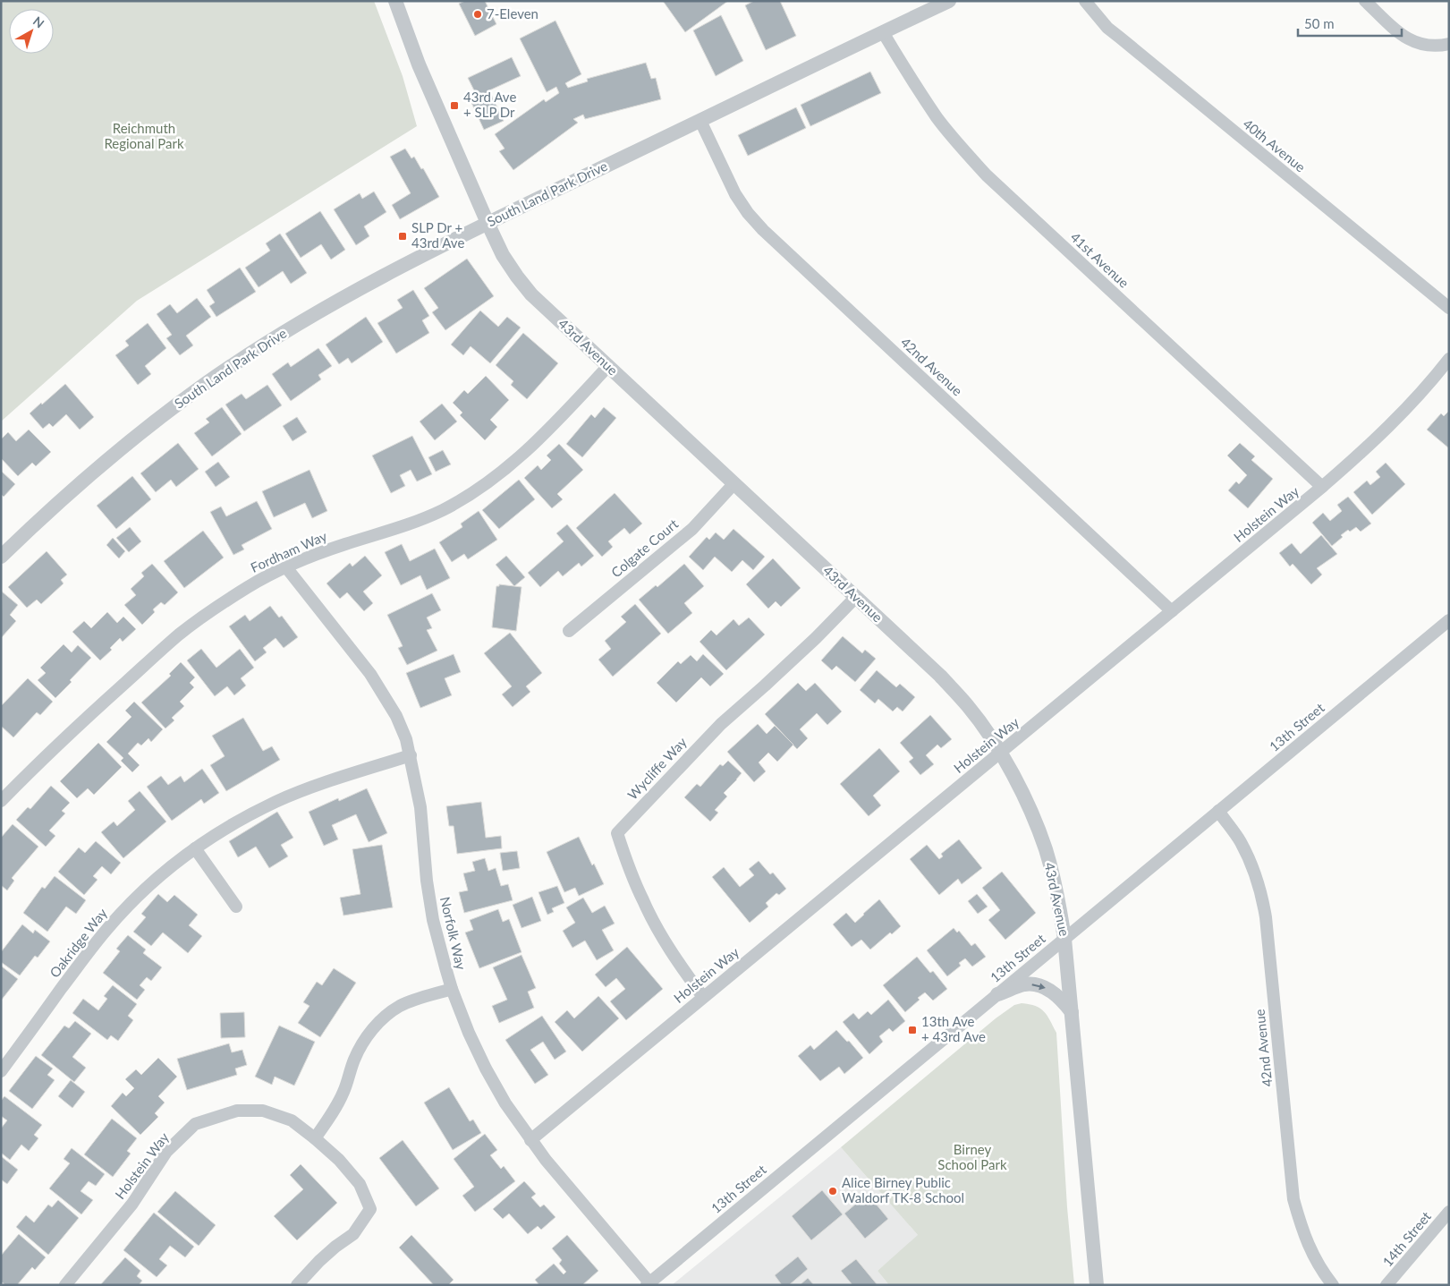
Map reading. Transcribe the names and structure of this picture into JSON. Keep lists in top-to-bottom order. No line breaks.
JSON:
{"streets":{"street":["40th Avenue","South Land Park Drive","41st Avenue","43rd Avenue","42nd Avenue","Holstein Way","Colgate Court","Fordham Way","13th Street","Wycliffe Way","Norfolk Way","Oakridge Way","14th Street"]},"crossings":[["South Land Park Drive","41st Avenue"],["South Land Park Drive","43rd Avenue"],["South Land Park Drive","42nd Avenue"],["41st Avenue","Holstein Way"],["43rd Avenue","Holstein Way"],["43rd Avenue","Colgate Court"],["43rd Avenue","Fordham Way"],["43rd Avenue","13th Street"],["43rd Avenue","Wycliffe Way"],["42nd Avenue","Holstein Way"],["42nd Avenue","13th Street"],["Holstein Way","Wycliffe Way"],["Holstein Way","Norfolk Way"],["Fordham Way","Norfolk Way"],["13th Street","Norfolk Way"],["Norfolk Way","Oakridge Way"]],"parks":["Reichmuth Regional Park","Birney School Park"],"places":{"other":["7-Eleven","Alice Birney Public Waldorf TK-8 School"],"transit":["43rd Ave + SLP Dr","SLP Dr + 43rd Ave","13th Ave + 43rd Ave"]},"scale_bar":"50 m","north":"top right"}
